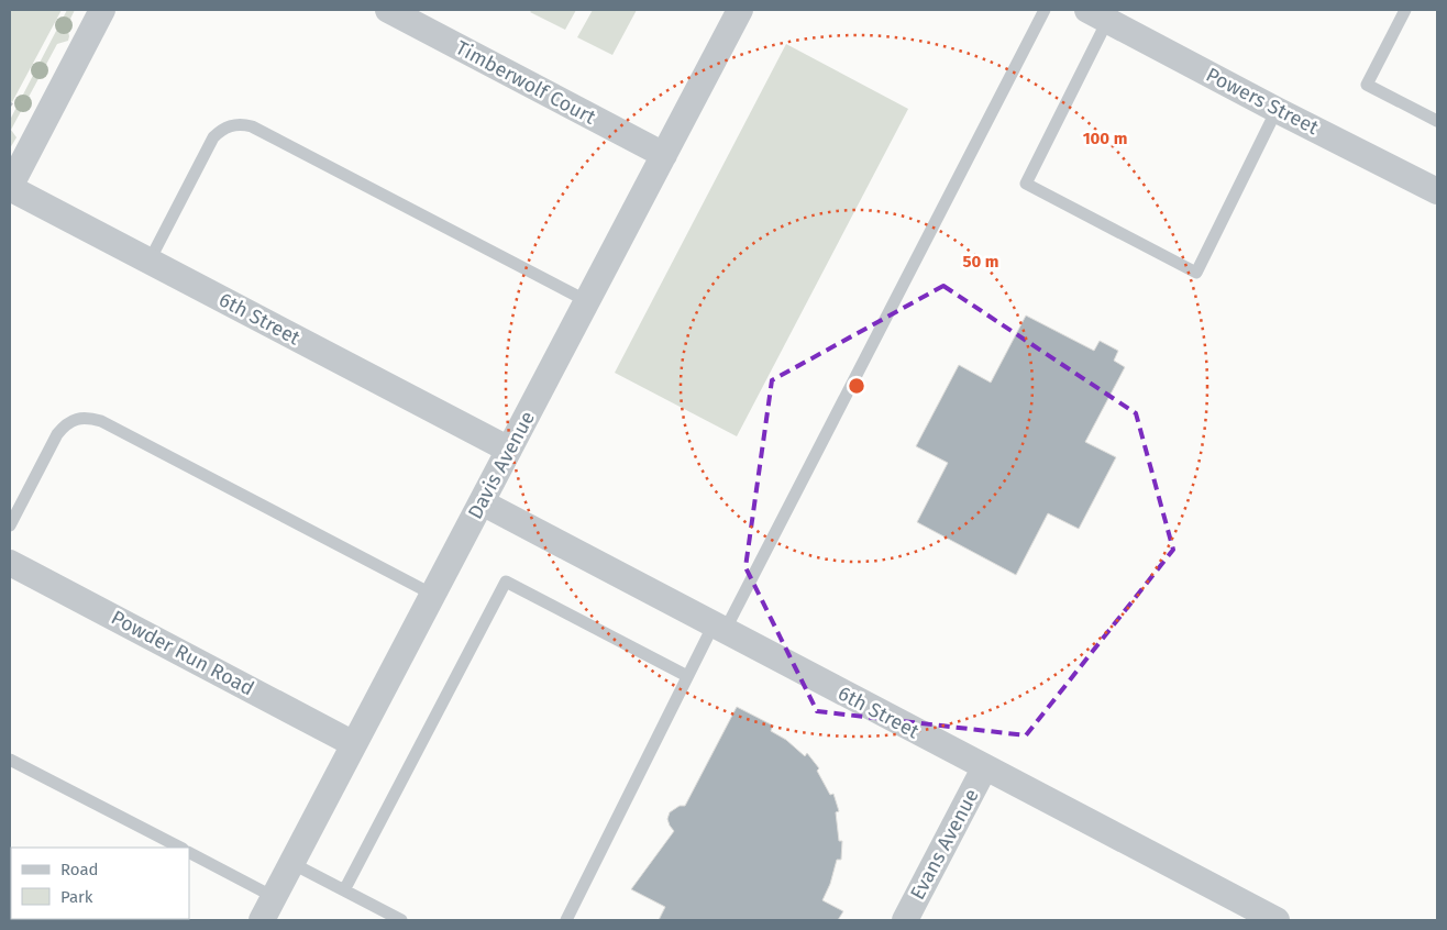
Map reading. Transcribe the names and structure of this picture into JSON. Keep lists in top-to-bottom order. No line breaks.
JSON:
{"streets":{"street":["Timberwolf Court","Powers Street","6th Street","Davis Avenue","Powder Run Road","Evans Avenue"]},"crossings":[["Timberwolf Court","Davis Avenue"],["6th Street","Davis Avenue"],["6th Street","Evans Avenue"],["Davis Avenue","Powder Run Road"]],"legend":["Road","Park"],"rings":["100 m","50 m"]}
